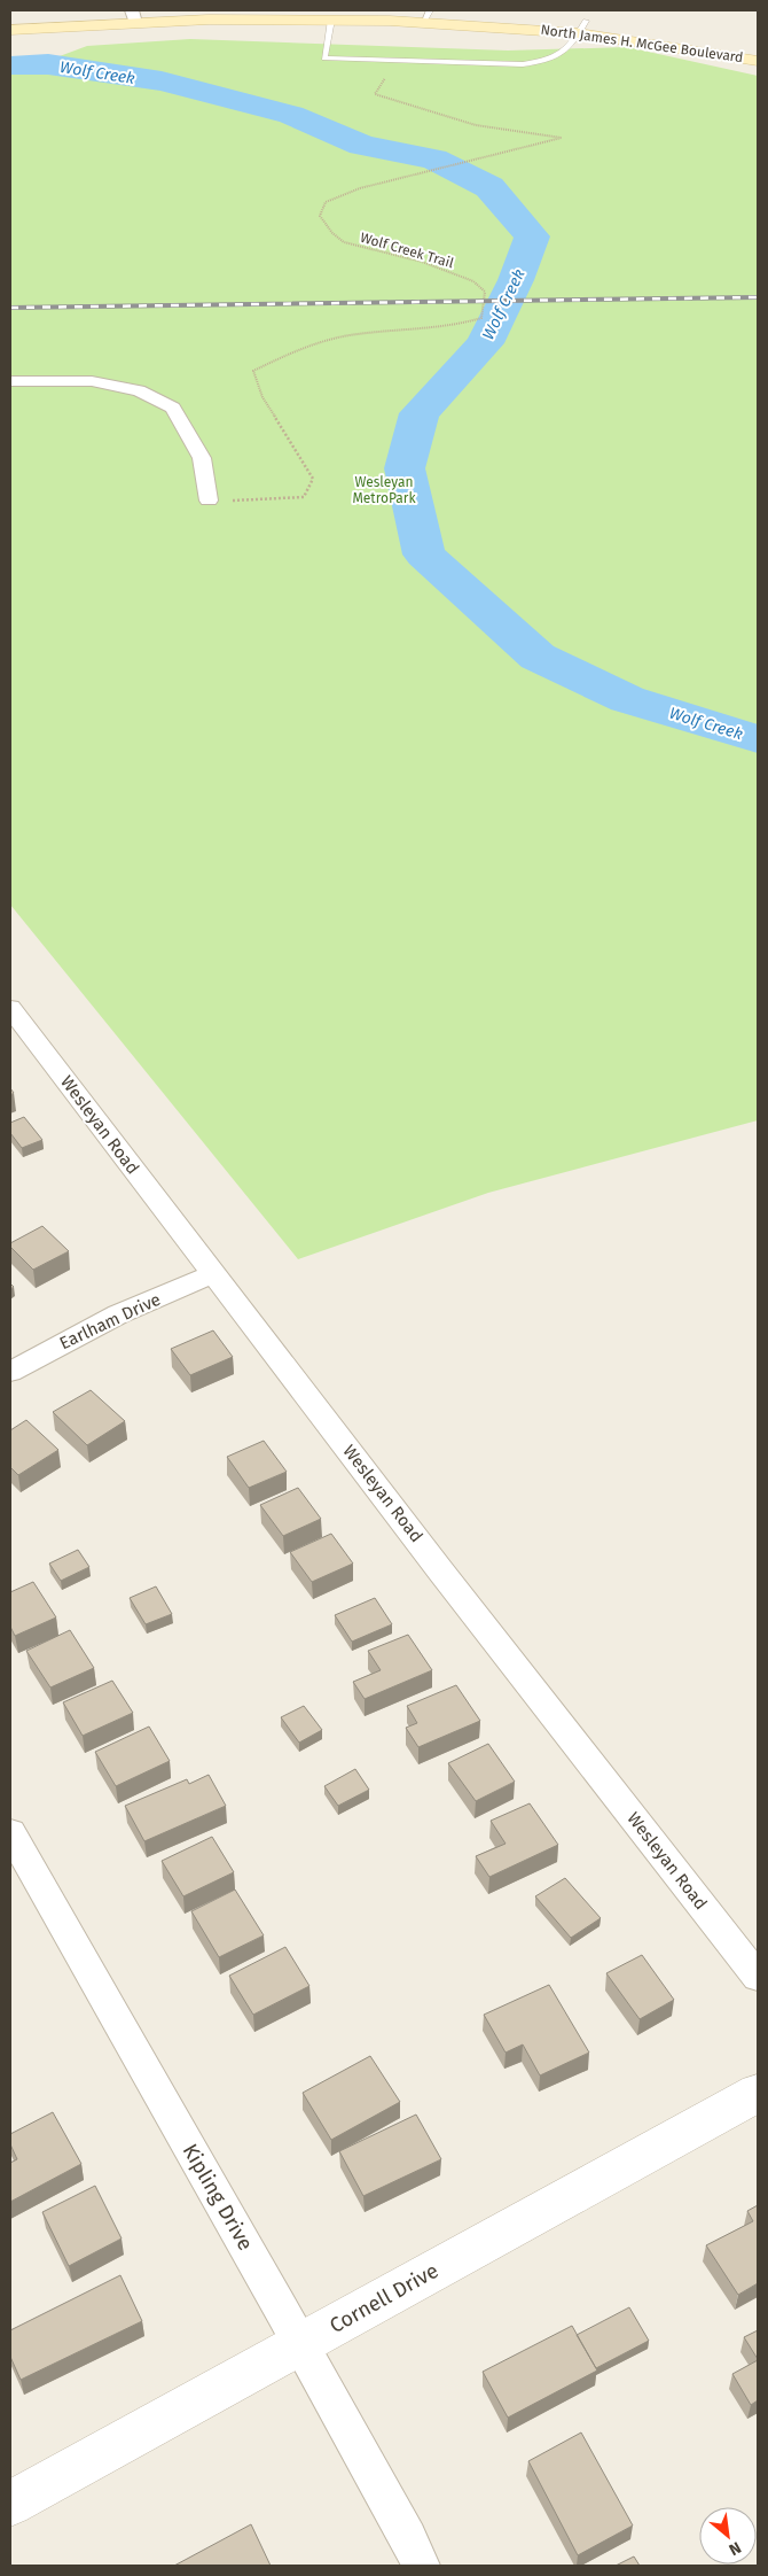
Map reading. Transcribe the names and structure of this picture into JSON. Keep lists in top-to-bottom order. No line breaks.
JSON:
{"streets":{"main road":["North James H. McGee Boulevard"],"street":["Wesleyan Road","Earlham Drive","Kipling Drive","Cornell Drive"],"path":["Wolf Creek Trail"]},"crossings":[["Wesleyan Road","Earlham Drive"],["Kipling Drive","Cornell Drive"]],"water":["Wolf Creek"],"parks":["Wesleyan MetroPark"],"north":"bottom right"}
